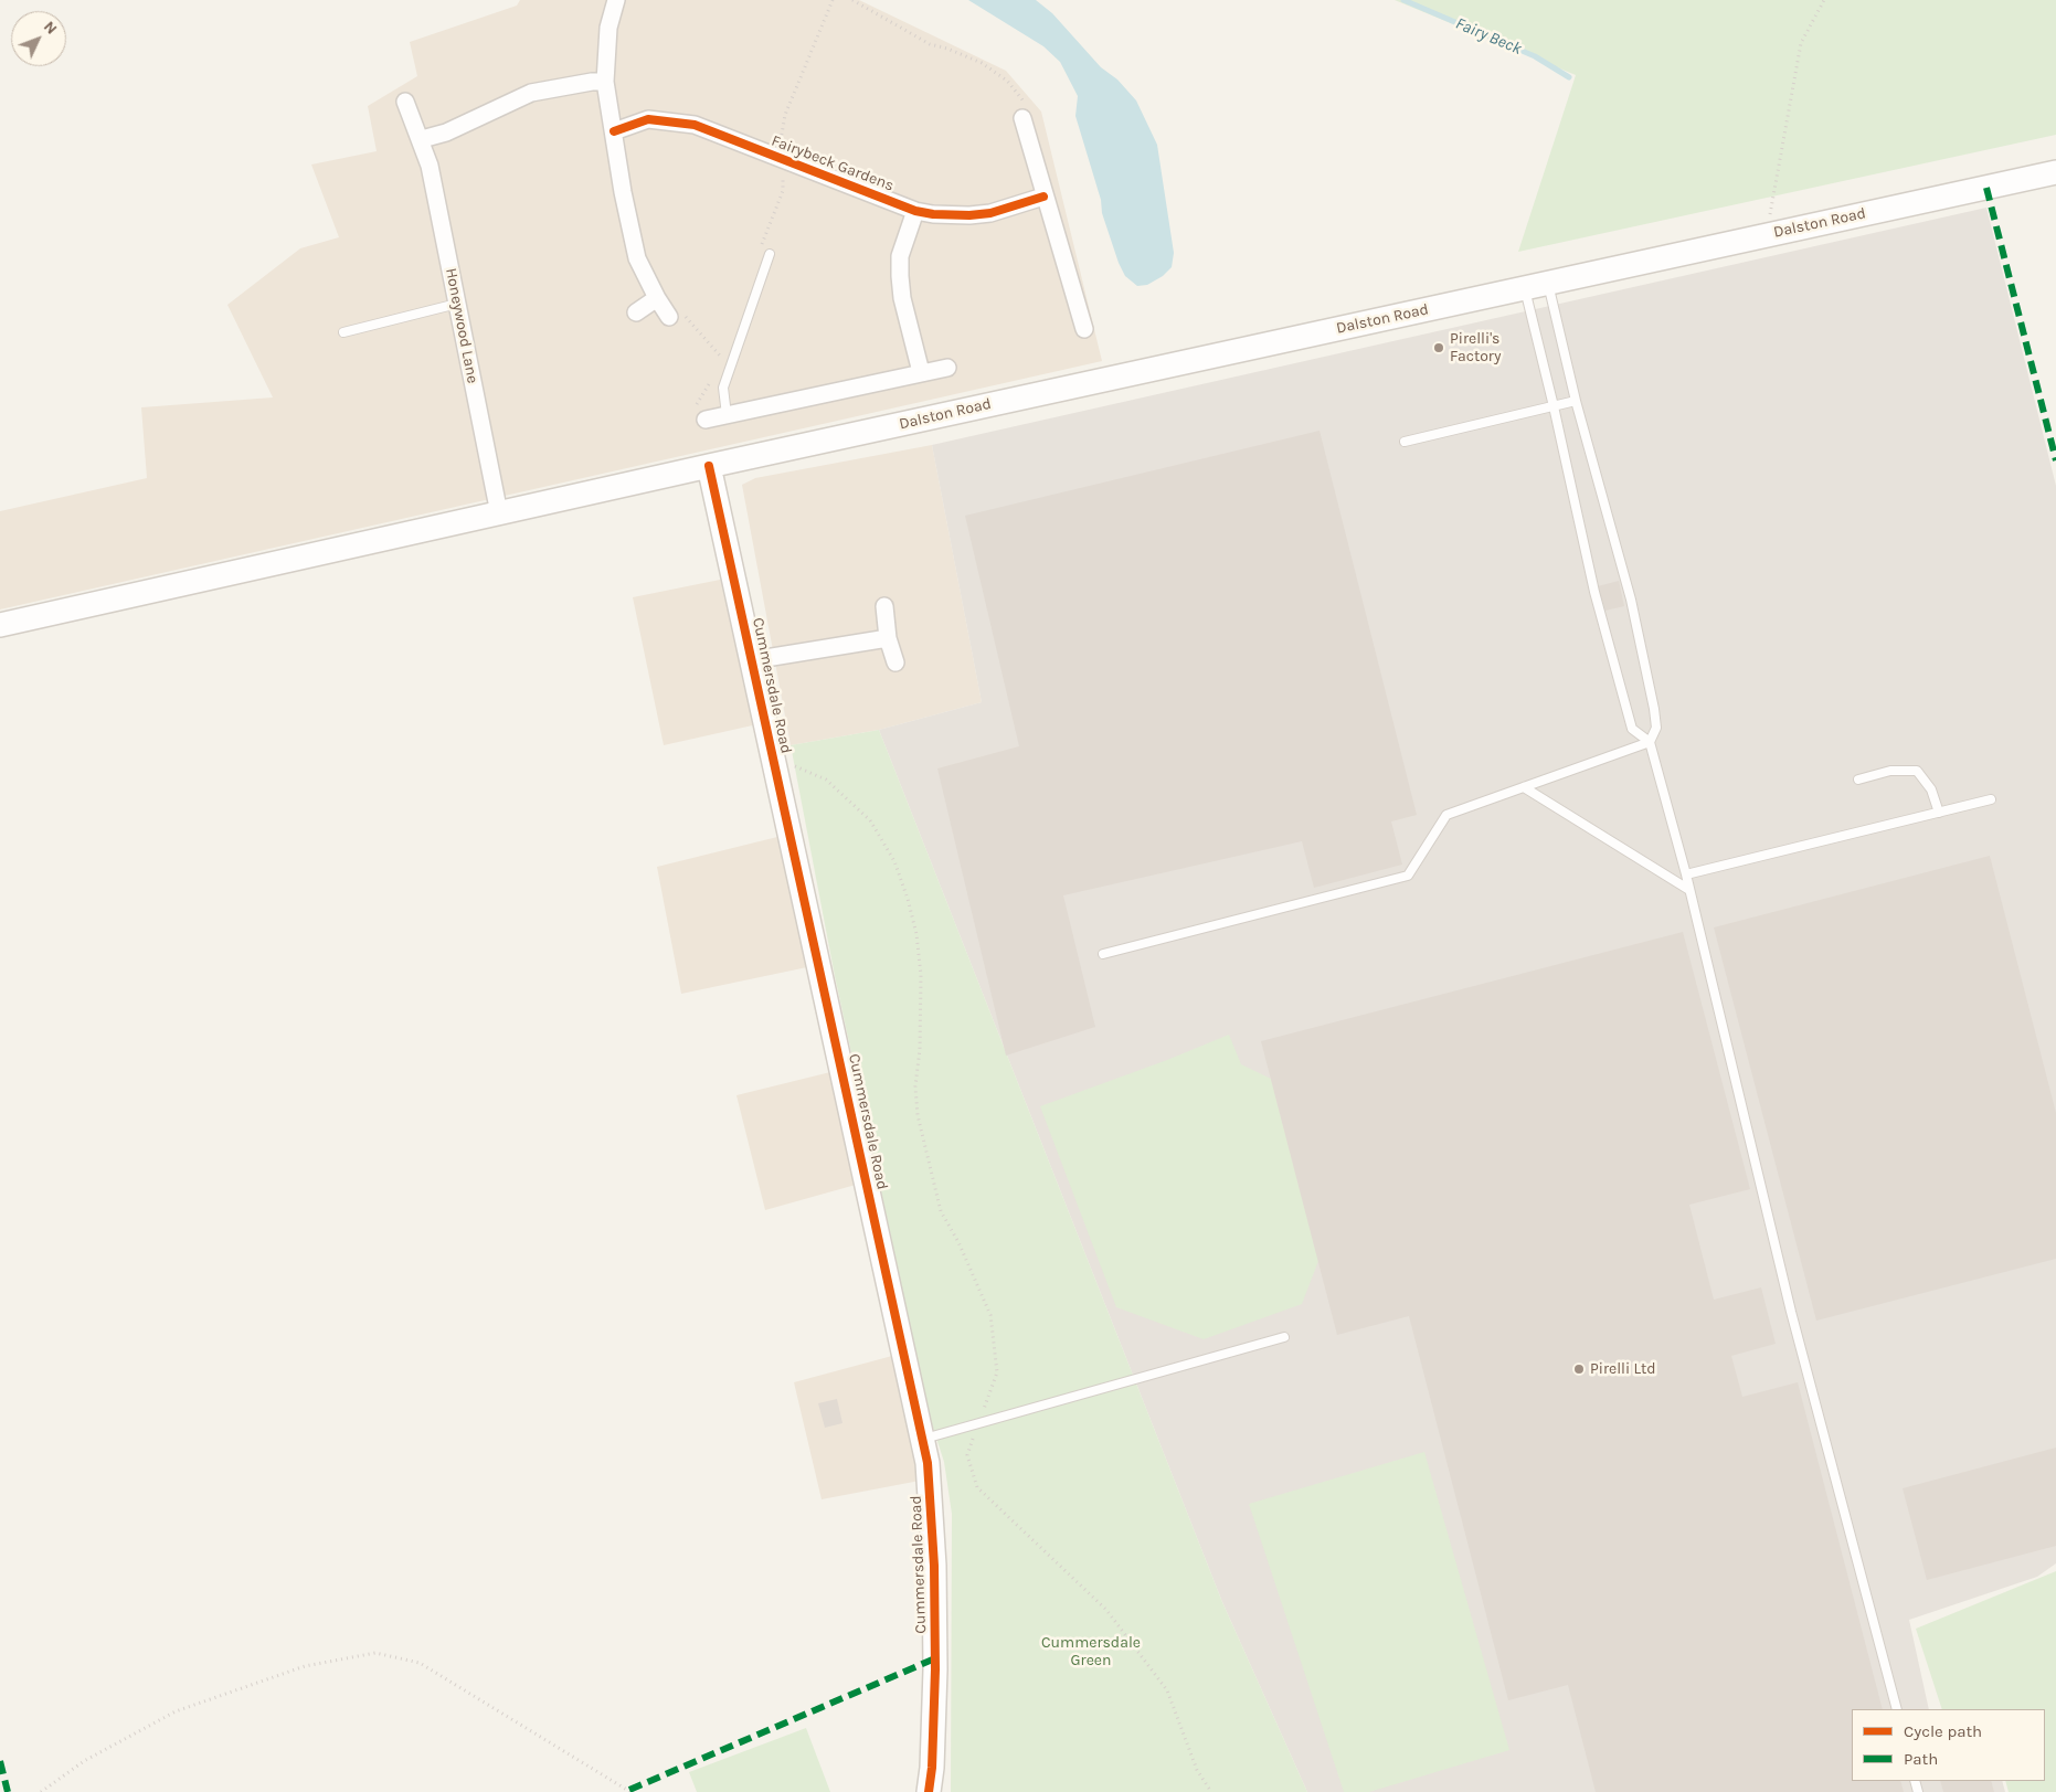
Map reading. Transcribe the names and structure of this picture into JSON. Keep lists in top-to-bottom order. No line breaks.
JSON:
{"streets":{"main road":["Dalston Road","Cummersdale Road"],"street":["Fairybeck Gardens","Honeywood Lane"]},"crossings":[["Dalston Road","Honeywood Lane"],["Dalston Road","Cummersdale Road"]],"water":["Fairy Beck"],"parks":["Cummersdale Green"],"places":["Pirelli's Factory","Pirelli Ltd"],"legend":["Cycle path","Path"],"north":"top right"}
